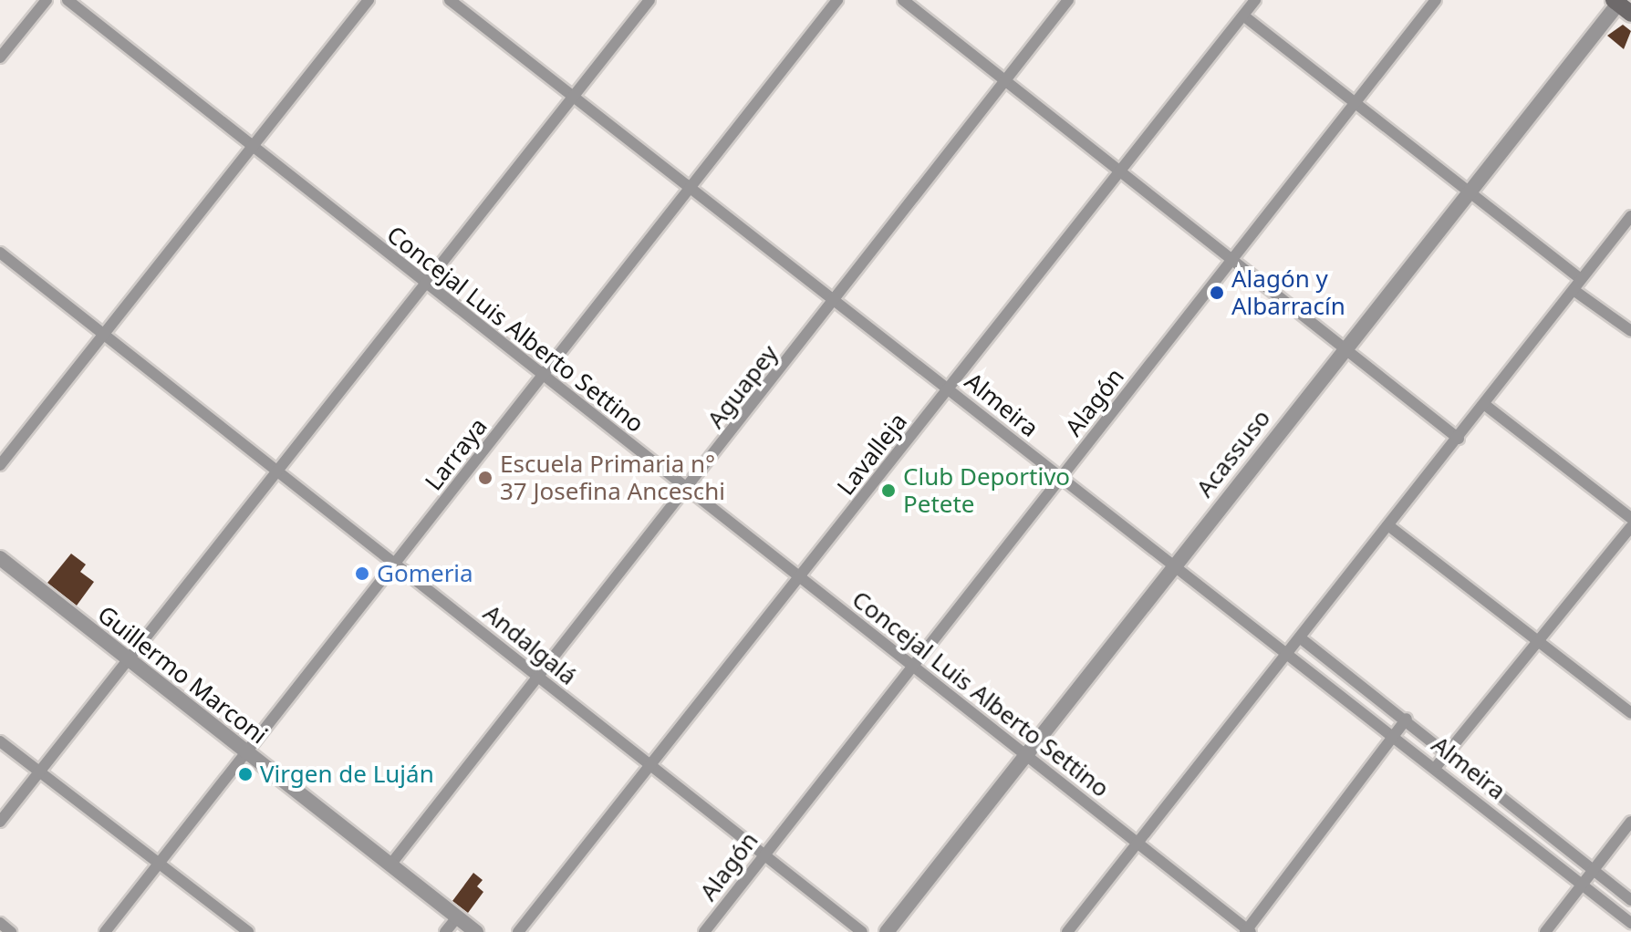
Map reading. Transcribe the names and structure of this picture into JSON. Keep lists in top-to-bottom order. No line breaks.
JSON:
{"streets":{"street":["Concejal Luis Alberto Settino","Aguapey","Alagón","Almeira","Acassuso","Larraya","Lavalleja","Andalgalá","Guillermo Marconi"]},"crossings":[["Concejal Luis Alberto Settino","Aguapey"],["Concejal Luis Alberto Settino","Alagón"],["Concejal Luis Alberto Settino","Acassuso"],["Concejal Luis Alberto Settino","Larraya"],["Concejal Luis Alberto Settino","Lavalleja"],["Aguapey","Almeira"],["Aguapey","Andalgalá"],["Aguapey","Guillermo Marconi"],["Alagón","Almeira"],["Alagón","Andalgalá"],["Almeira","Acassuso"],["Almeira","Larraya"],["Almeira","Lavalleja"],["Larraya","Andalgalá"],["Larraya","Guillermo Marconi"],["Lavalleja","Andalgalá"]],"places":["Alagón y Albarracín","Escuela Primaria n° 37 Josefina Anceschi","Club Deportivo Petete","Gomeria","Virgen de Luján"]}
